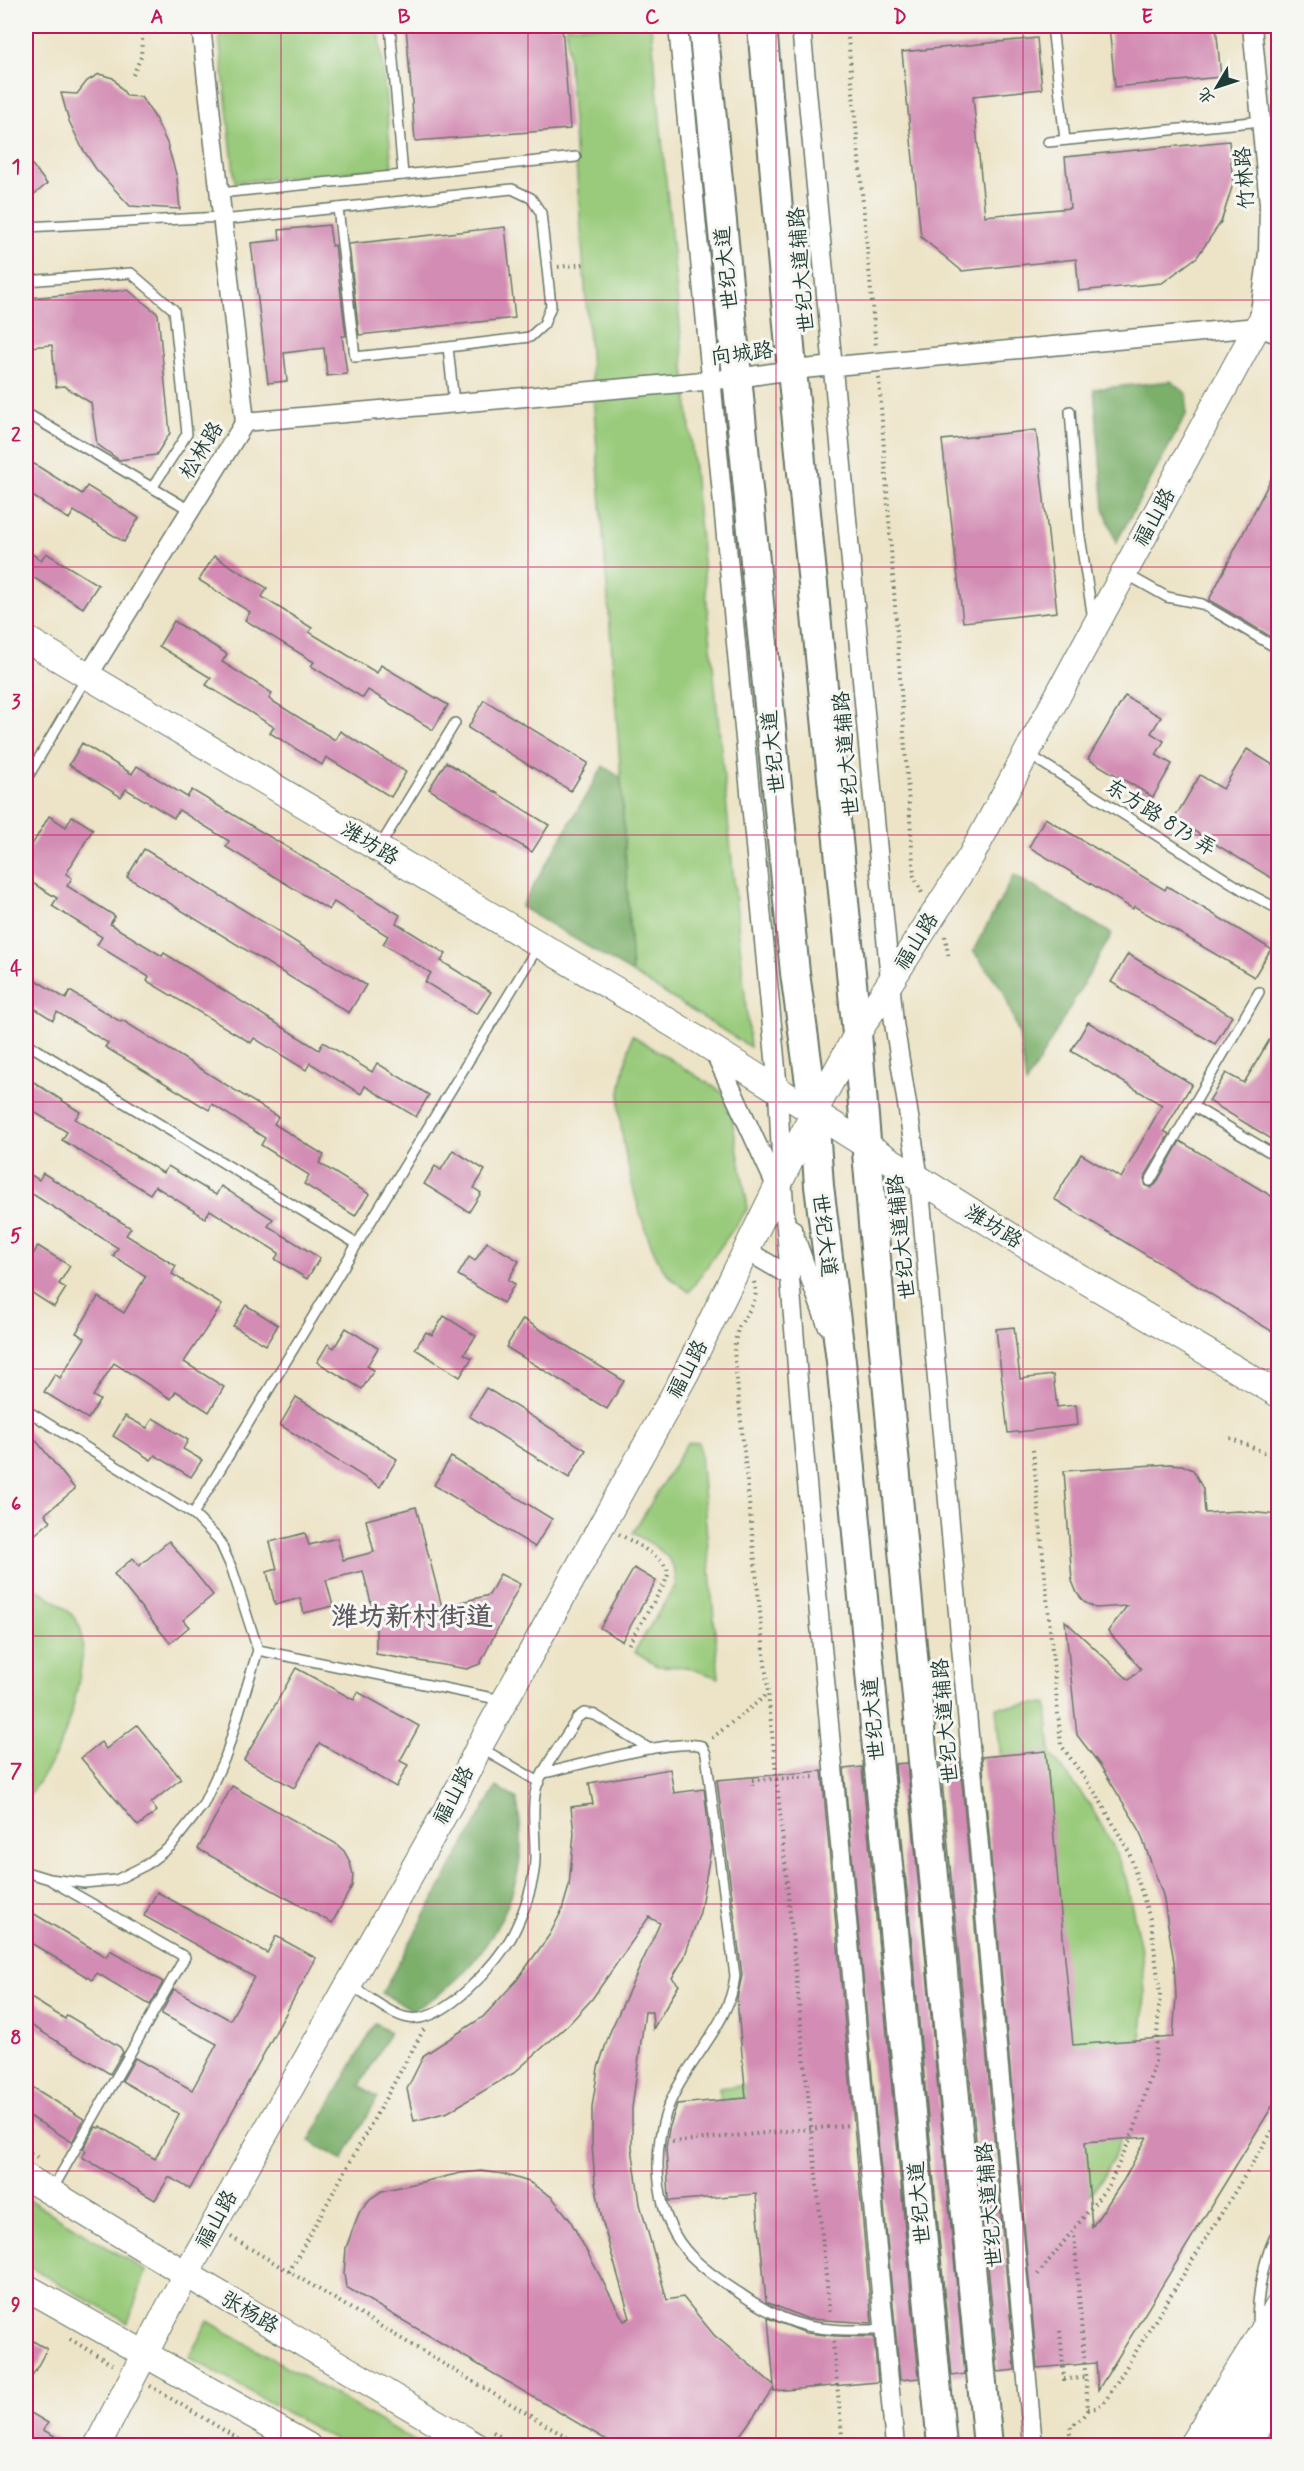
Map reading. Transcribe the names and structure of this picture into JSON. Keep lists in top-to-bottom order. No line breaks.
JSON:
{"streets":{"main road":["世纪大道"],"street":["竹林路","世纪大道辅路","向城路","松林路","福山路","潍坊路","张杨路"],"lane":["东方路 873 弄"]},"crossings":[["竹林路","向城路"],["竹林路","福山路"],["世纪大道","向城路"],["世纪大道","福山路"],["世纪大道","潍坊路"],["世纪大道辅路","向城路"],["世纪大道辅路","福山路"],["世纪大道辅路","潍坊路"],["向城路","松林路"],["向城路","福山路"],["松林路","潍坊路"],["福山路","东方路 873 弄"],["福山路","潍坊路"],["福山路","张杨路"]],"districts":["潍坊新村街道"],"north":"bottom left","grid":{"columns":["A","B","C","D","E"],"rows":["1","2","3","4","5","6","7","8","9"]}}
